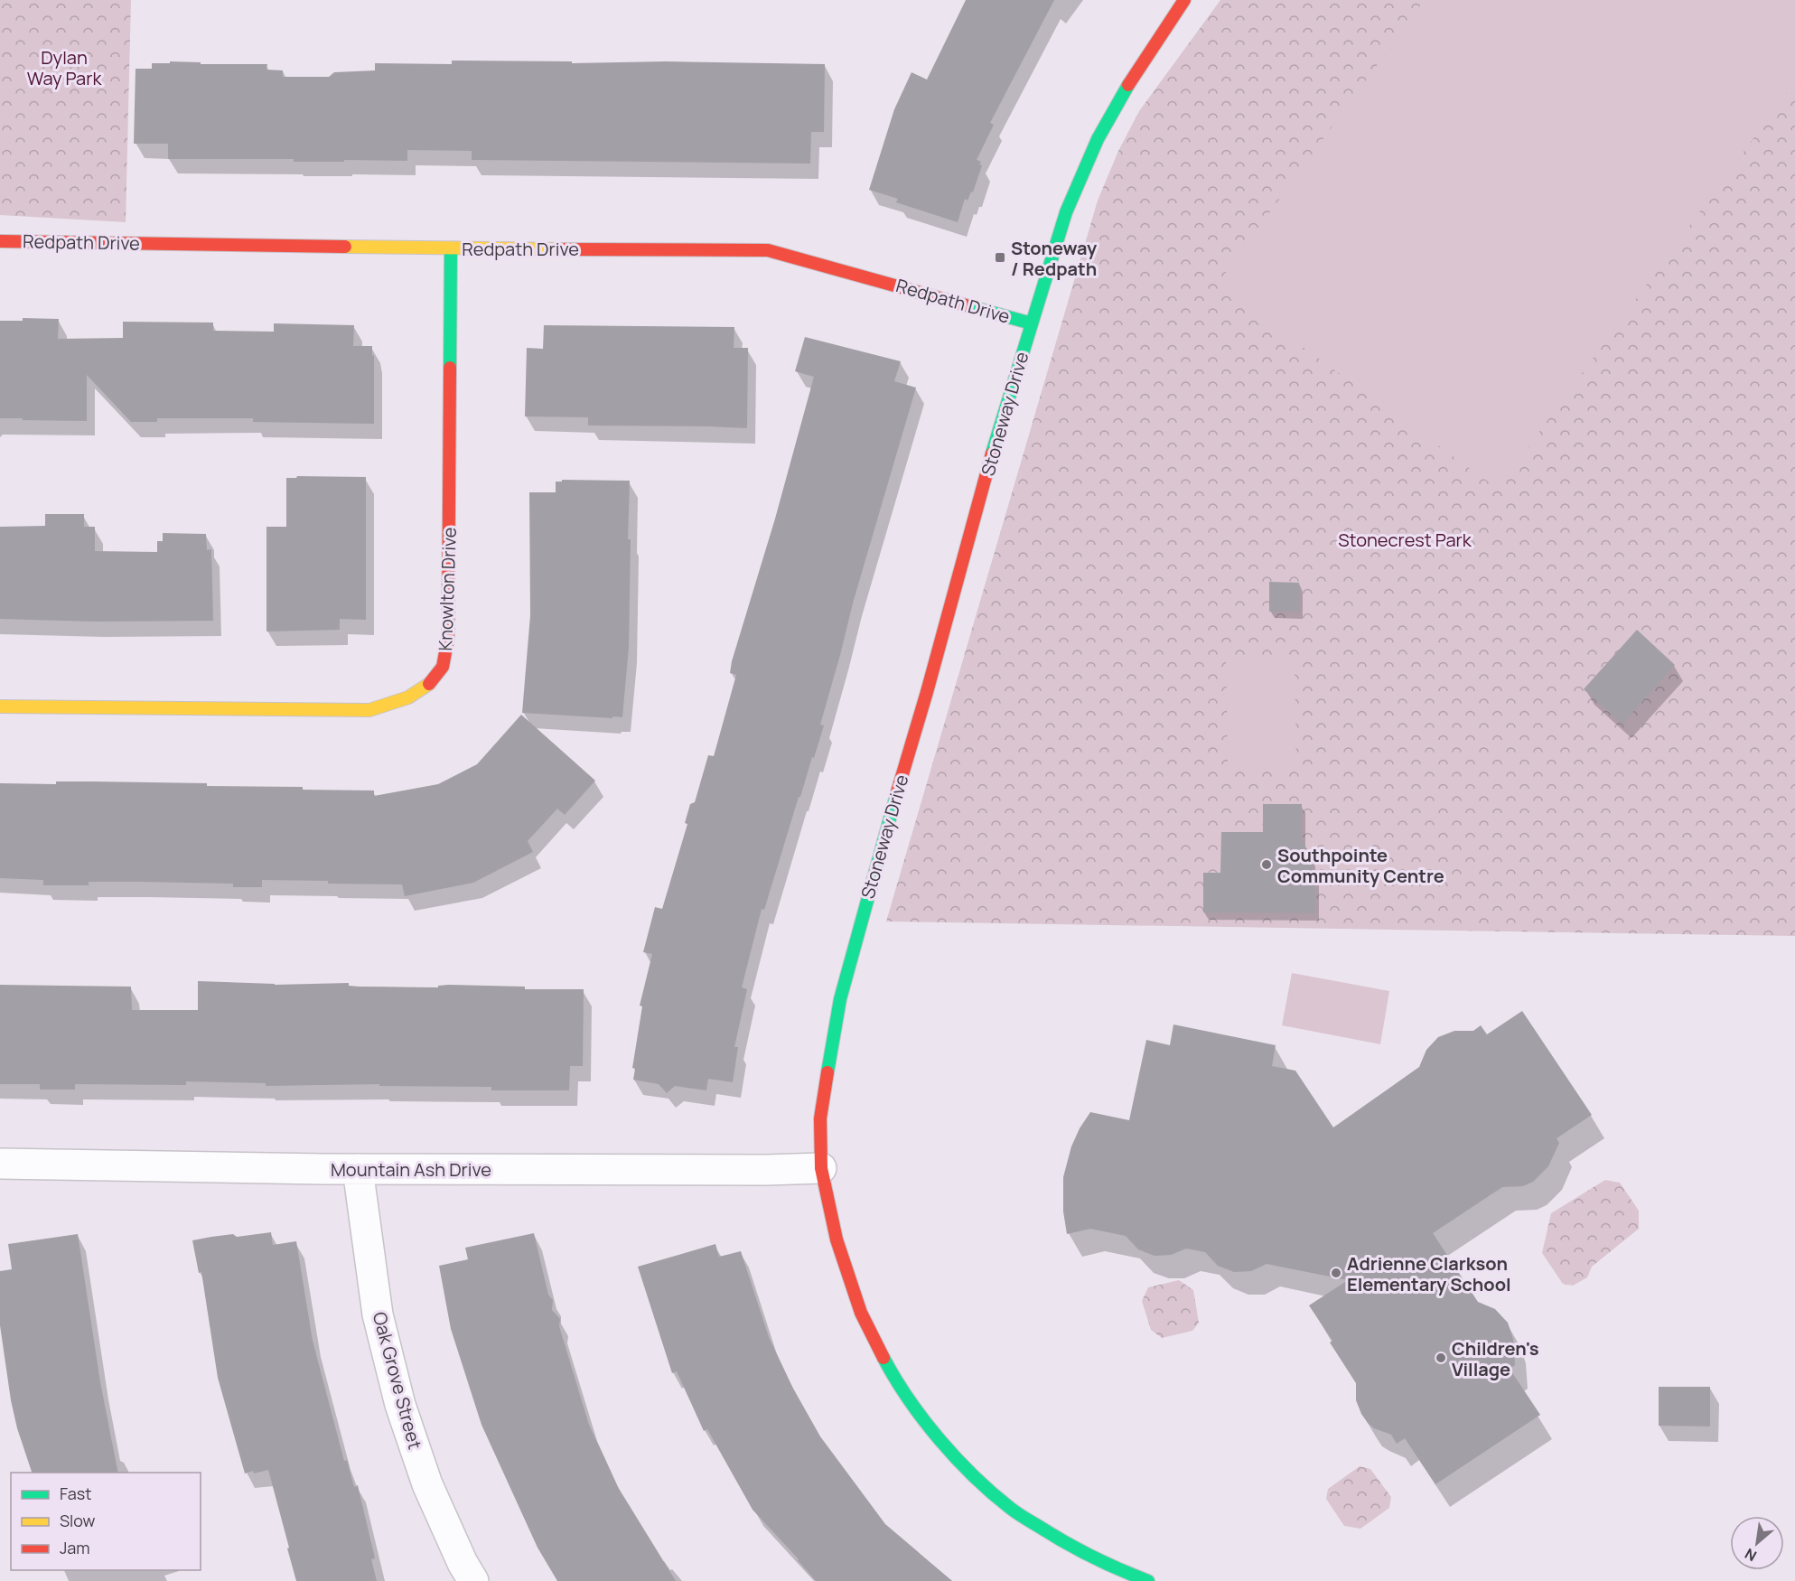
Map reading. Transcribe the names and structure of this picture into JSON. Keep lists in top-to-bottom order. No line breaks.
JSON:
{"streets":{"street":["Redpath Drive","Stoneway Drive","Knowlton Drive","Mountain Ash Drive","Oak Grove Street"]},"crossings":[["Redpath Drive","Stoneway Drive"],["Redpath Drive","Knowlton Drive"],["Stoneway Drive","Mountain Ash Drive"],["Mountain Ash Drive","Oak Grove Street"]],"parks":["Dylan Way Park","Stonecrest Park"],"places":{"transit":["Stoneway / Redpath"],"other":["Southpointe Community Centre","Adrienne Clarkson Elementary School","Children's Village"]},"legend":["Fast","Slow","Jam"],"north":"bottom left"}
